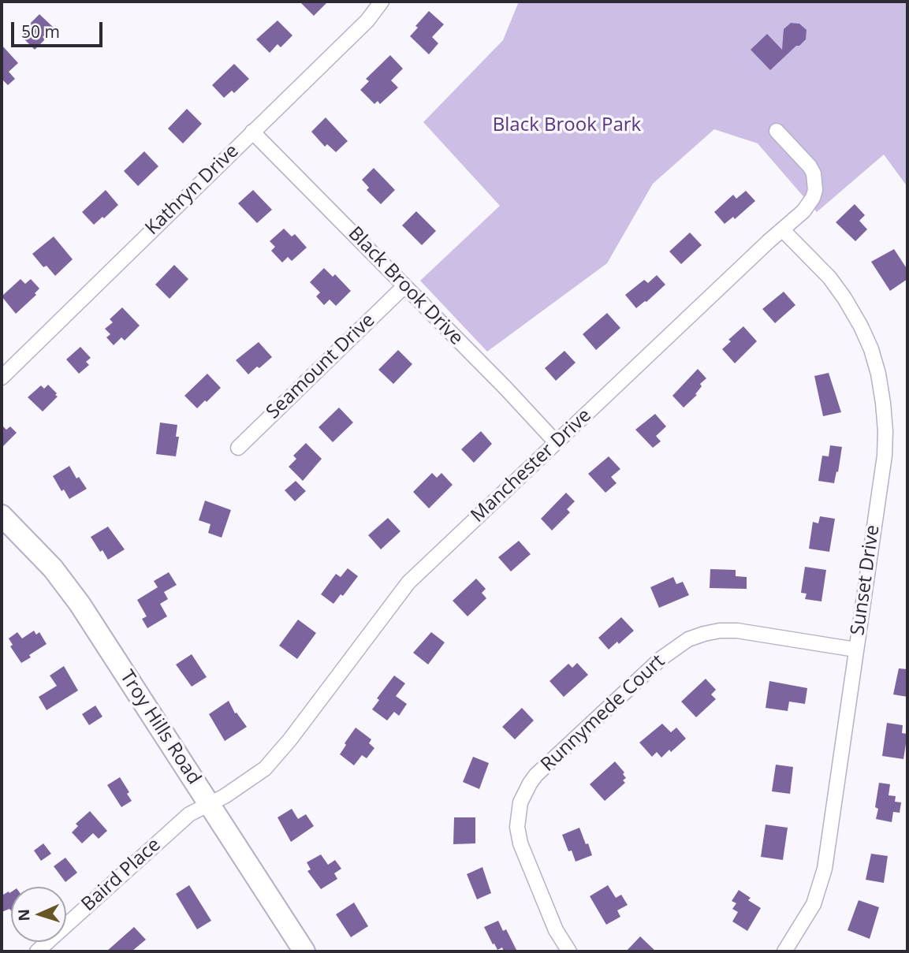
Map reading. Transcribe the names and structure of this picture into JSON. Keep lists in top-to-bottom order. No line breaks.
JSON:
{"streets":{"main road":["Troy Hills Road"],"street":["Kathryn Drive","Black Brook Drive","Seamount Drive","Manchester Drive","Sunset Drive","Runnymede Court","Baird Place"]},"crossings":[["Kathryn Drive","Black Brook Drive"],["Black Brook Drive","Seamount Drive"],["Black Brook Drive","Manchester Drive"],["Manchester Drive","Sunset Drive"],["Manchester Drive","Troy Hills Road"],["Manchester Drive","Baird Place"],["Sunset Drive","Runnymede Court"],["Troy Hills Road","Baird Place"]],"parks":["Black Brook Park"],"scale_bar":"50 m","north":"left"}
